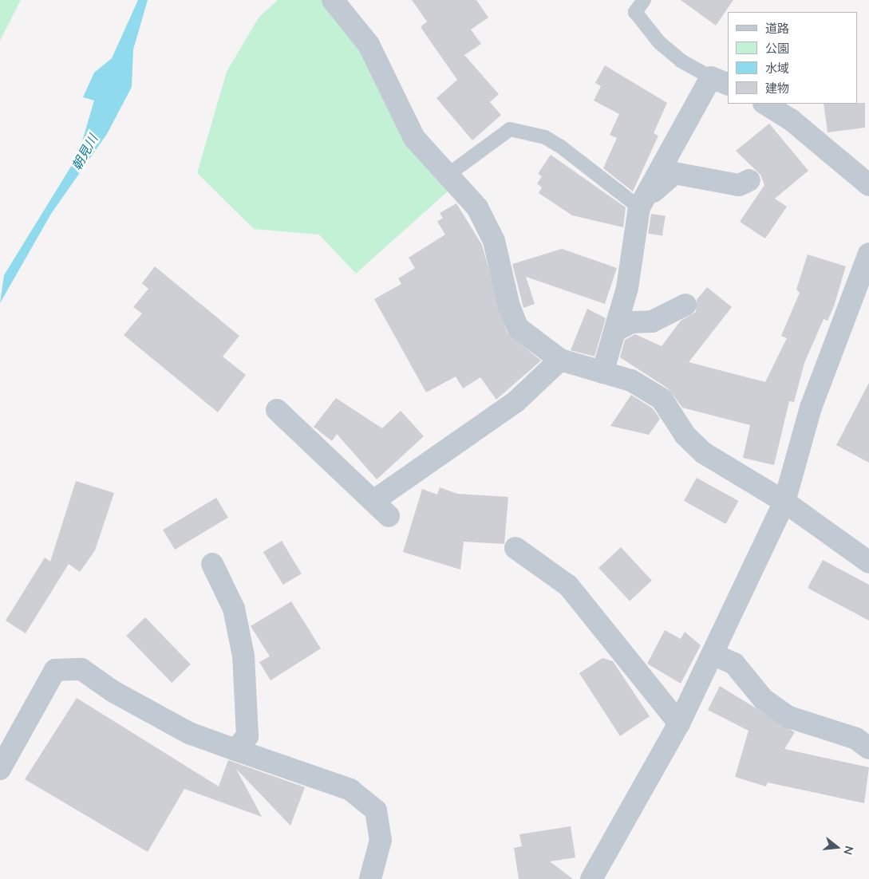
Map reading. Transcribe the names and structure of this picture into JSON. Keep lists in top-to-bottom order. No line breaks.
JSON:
{"water":["朝見川"],"legend":["道路","公園","水域","建物"],"north":"right"}
